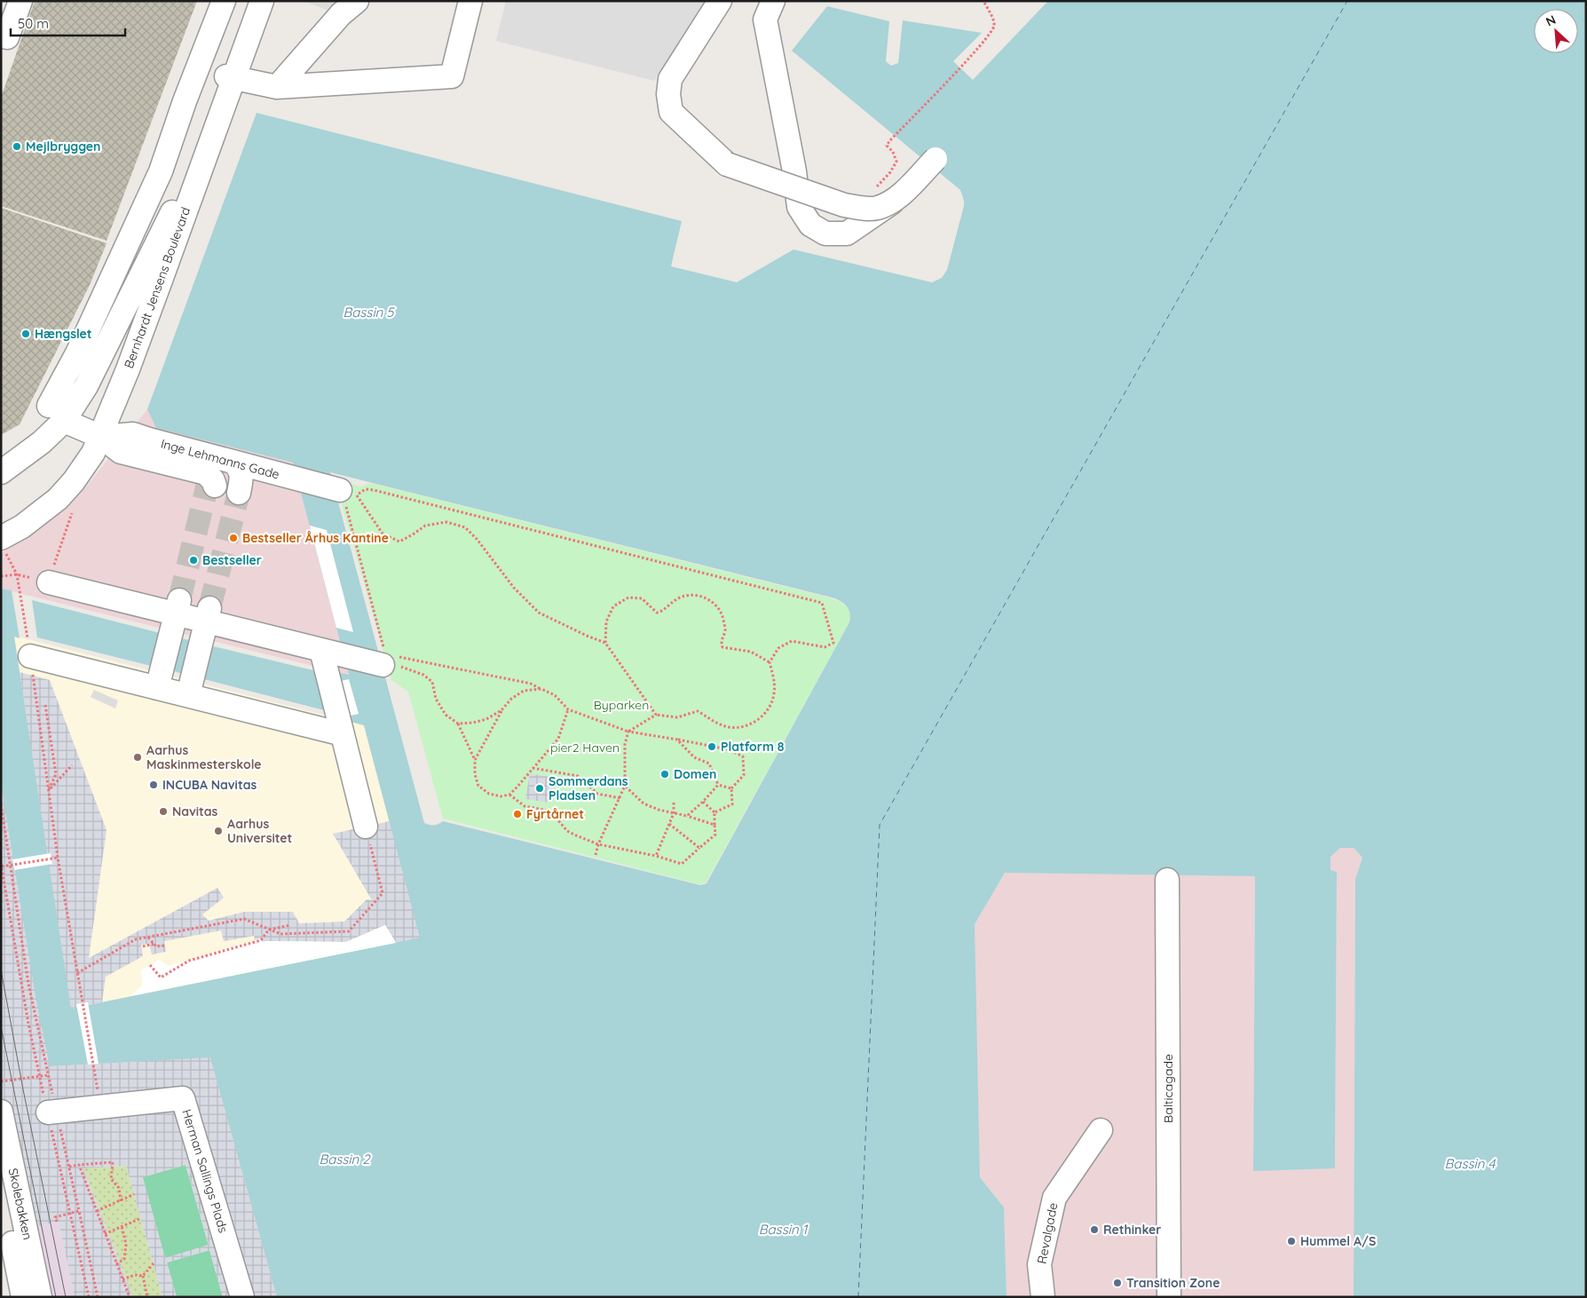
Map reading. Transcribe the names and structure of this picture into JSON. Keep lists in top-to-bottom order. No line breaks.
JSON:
{"streets":{"street":["Bernhardt Jensens Boulevard","Inge Lehmanns Gade","Balticagade","Herman Sallings Plads","Skolebakken","Revalgade"]},"crossings":[["Bernhardt Jensens Boulevard","Inge Lehmanns Gade"]],"water":["Bassin 5","Bassin 2","Bassin 4","Bassin 1"],"parks":["Byparken","pier2 Haven"],"places":["Mejlbryggen","Hængslet","Bestseller Århus Kantine","Bestseller","Platform 8","Aarhus Maskinmesterskole","Domen","INCUBA Navitas","Sommerdans Pladsen","Navitas","Fyrtårnet","Aarhus Universitet","Rethinker","Hummel A/S","Transition Zone"],"scale_bar":"50 m","north":"top left"}
